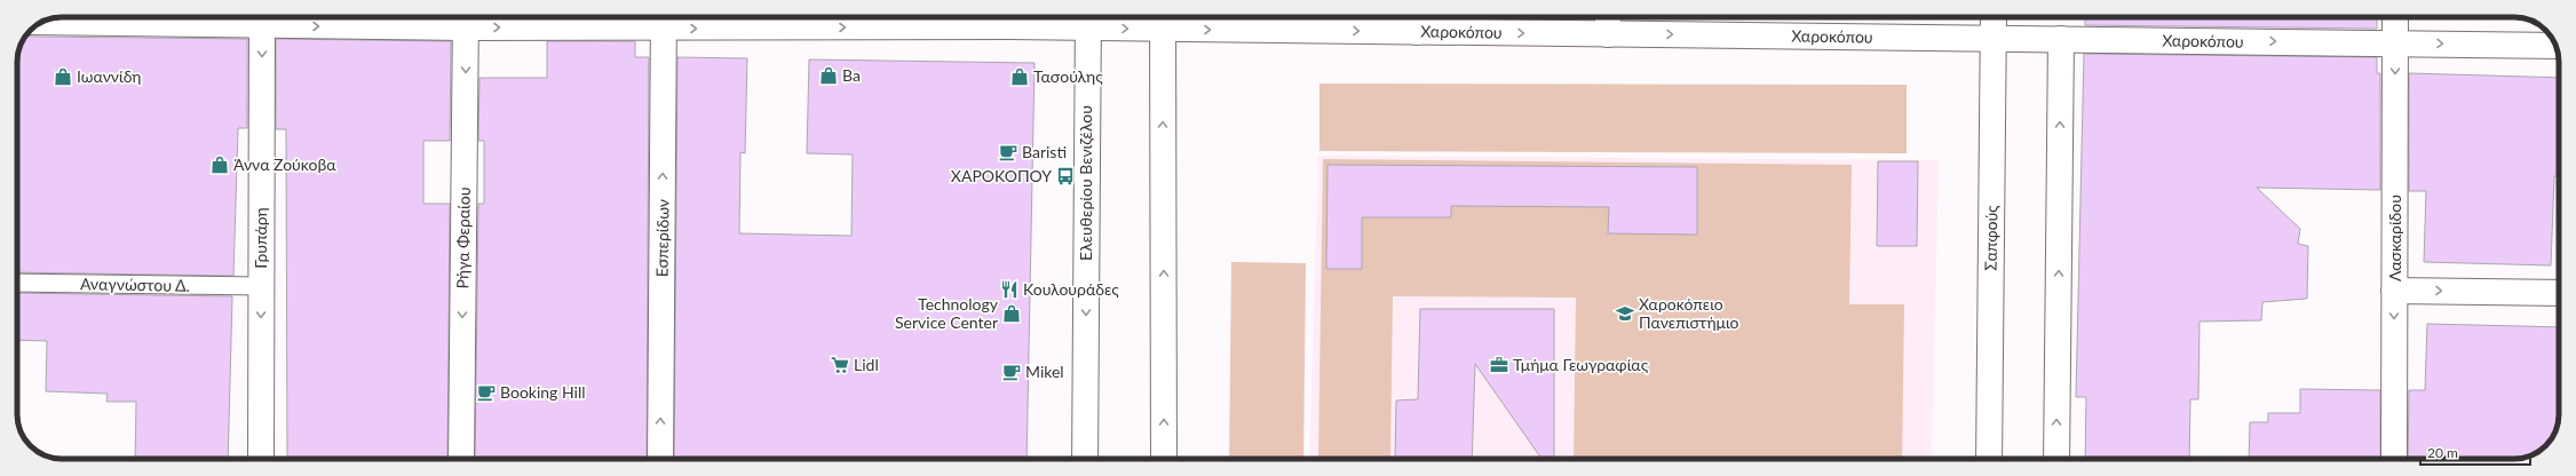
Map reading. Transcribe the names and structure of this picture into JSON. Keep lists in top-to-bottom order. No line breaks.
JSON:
{"streets":{"street":["Χαροκόπου","Ελευθερίου Βενιζέλου","Γρυπάρη","Ρήγα Φεραίου","Εσπερίδων","Σαπφούς","Λασκαρίδου"],"lane":["Αναγνώστου Δ."]},"crossings":[["Χαροκόπου","Ελευθερίου Βενιζέλου"],["Χαροκόπου","Γρυπάρη"],["Χαροκόπου","Ρήγα Φεραίου"],["Χαροκόπου","Εσπερίδων"],["Χαροκόπου","Σαπφούς"],["Χαροκόπου","Λασκαρίδου"],["Γρυπάρη","Αναγνώστου Δ."]],"one_way":["Χαροκόπου","Γρυπάρη","Ρήγα Φεραίου","Εσπερίδων","Λασκαρίδου"],"places":{"shop":["Ba","Ιωαννίδη","Τασούλης","Άννα Ζούκοβα","Technology Service Center"],"cafe":["Baristi","Mikel","Booking Hill"],"bus stop":["ΧΑΡΟΚΟΠΟΥ"],"restaurant":["Κουλουράδες"],"school or university":["Χαροκόπειο Πανεπιστήμιο"],"supermarket":["Lidl"],"office":["Τμήμα Γεωγραφίας"]},"scale_bar":"20 m"}
